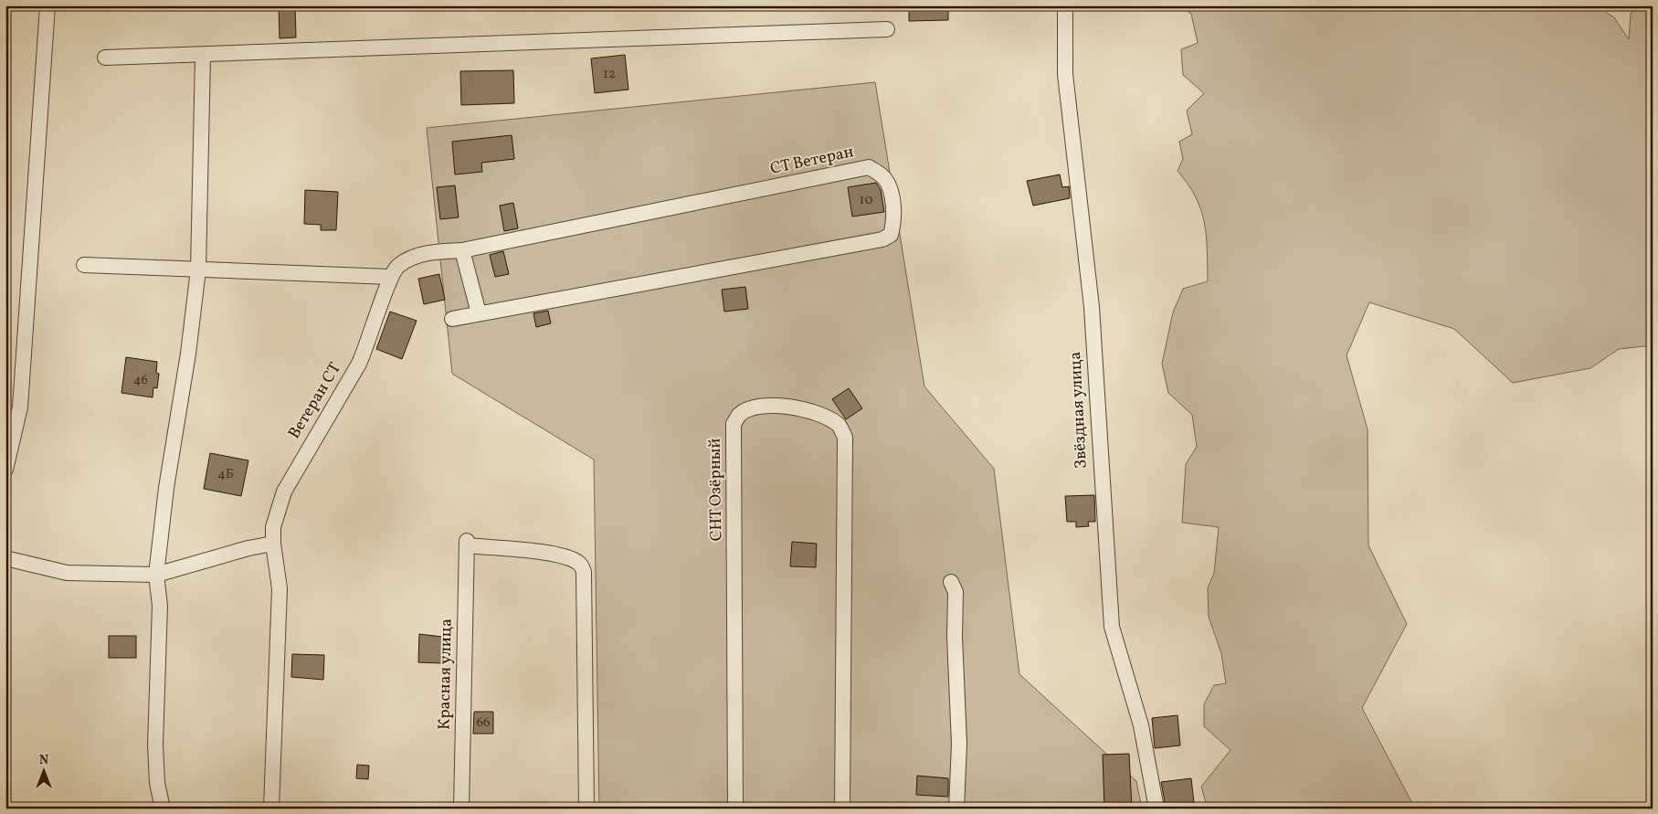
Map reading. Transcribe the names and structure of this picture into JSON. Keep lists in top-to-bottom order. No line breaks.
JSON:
{"streets":{"street":["СТ Ветеран","Ветеран СТ","Звёздная улица","СНТ Озёрный","Красная улица"]},"crossings":[["СТ Ветеран","Ветеран СТ"]],"house_numbers":["12","10","46","4Б","66"],"north":"top"}
